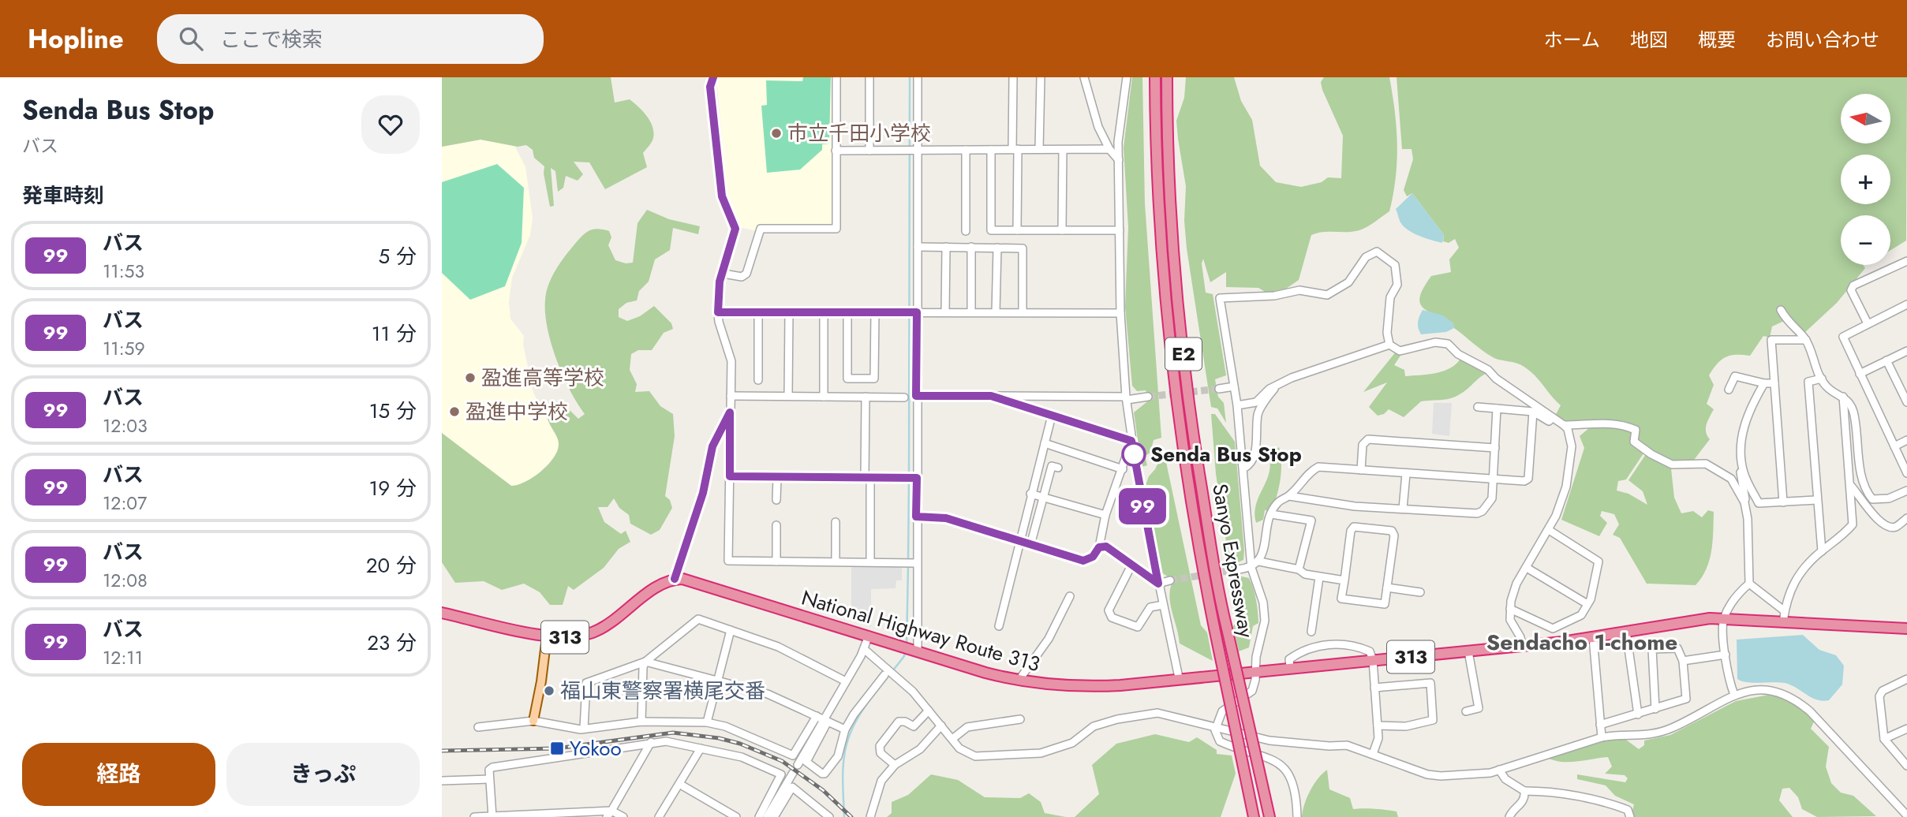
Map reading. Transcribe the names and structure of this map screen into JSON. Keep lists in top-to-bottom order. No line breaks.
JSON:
{"streets":{"highway":["E2","Sanyo Expressway","National Highway Route 313","313"]},"crossings":[["National Highway Route 313","313"]],"districts":["Sendacho 1-chome"],"places":{"other":["市立千田小学校","盈進高等学校","盈進中学校","Senda Bus Stop","福山東警察署横尾交番"],"transit":["Yokoo"]},"lines":["bus line 99"],"north":"left","page":{"header":"Hopline","search":"ここで検索","nav":["ホーム","地図","概要","お問い合わせ"],"heading":[["Senda Bus Stop","バス"],"発車時刻"],"on_map":"99","map_buttons":["+","−"],"list":[{"mark":"99","name":"バス","note":"11:53","value":"5 分"},{"mark":"99","name":"バス","note":"11:59","value":"11 分"},{"mark":"99","name":"バス","note":"12:03","value":"15 分"},{"mark":"99","name":"バス","note":"12:07","value":"19 分"},{"mark":"99","name":"バス","note":"12:08","value":"20 分"},{"mark":"99","name":"バス","note":"12:11","value":"23 分"}],"buttons":["経路","きっぷ"]}}
